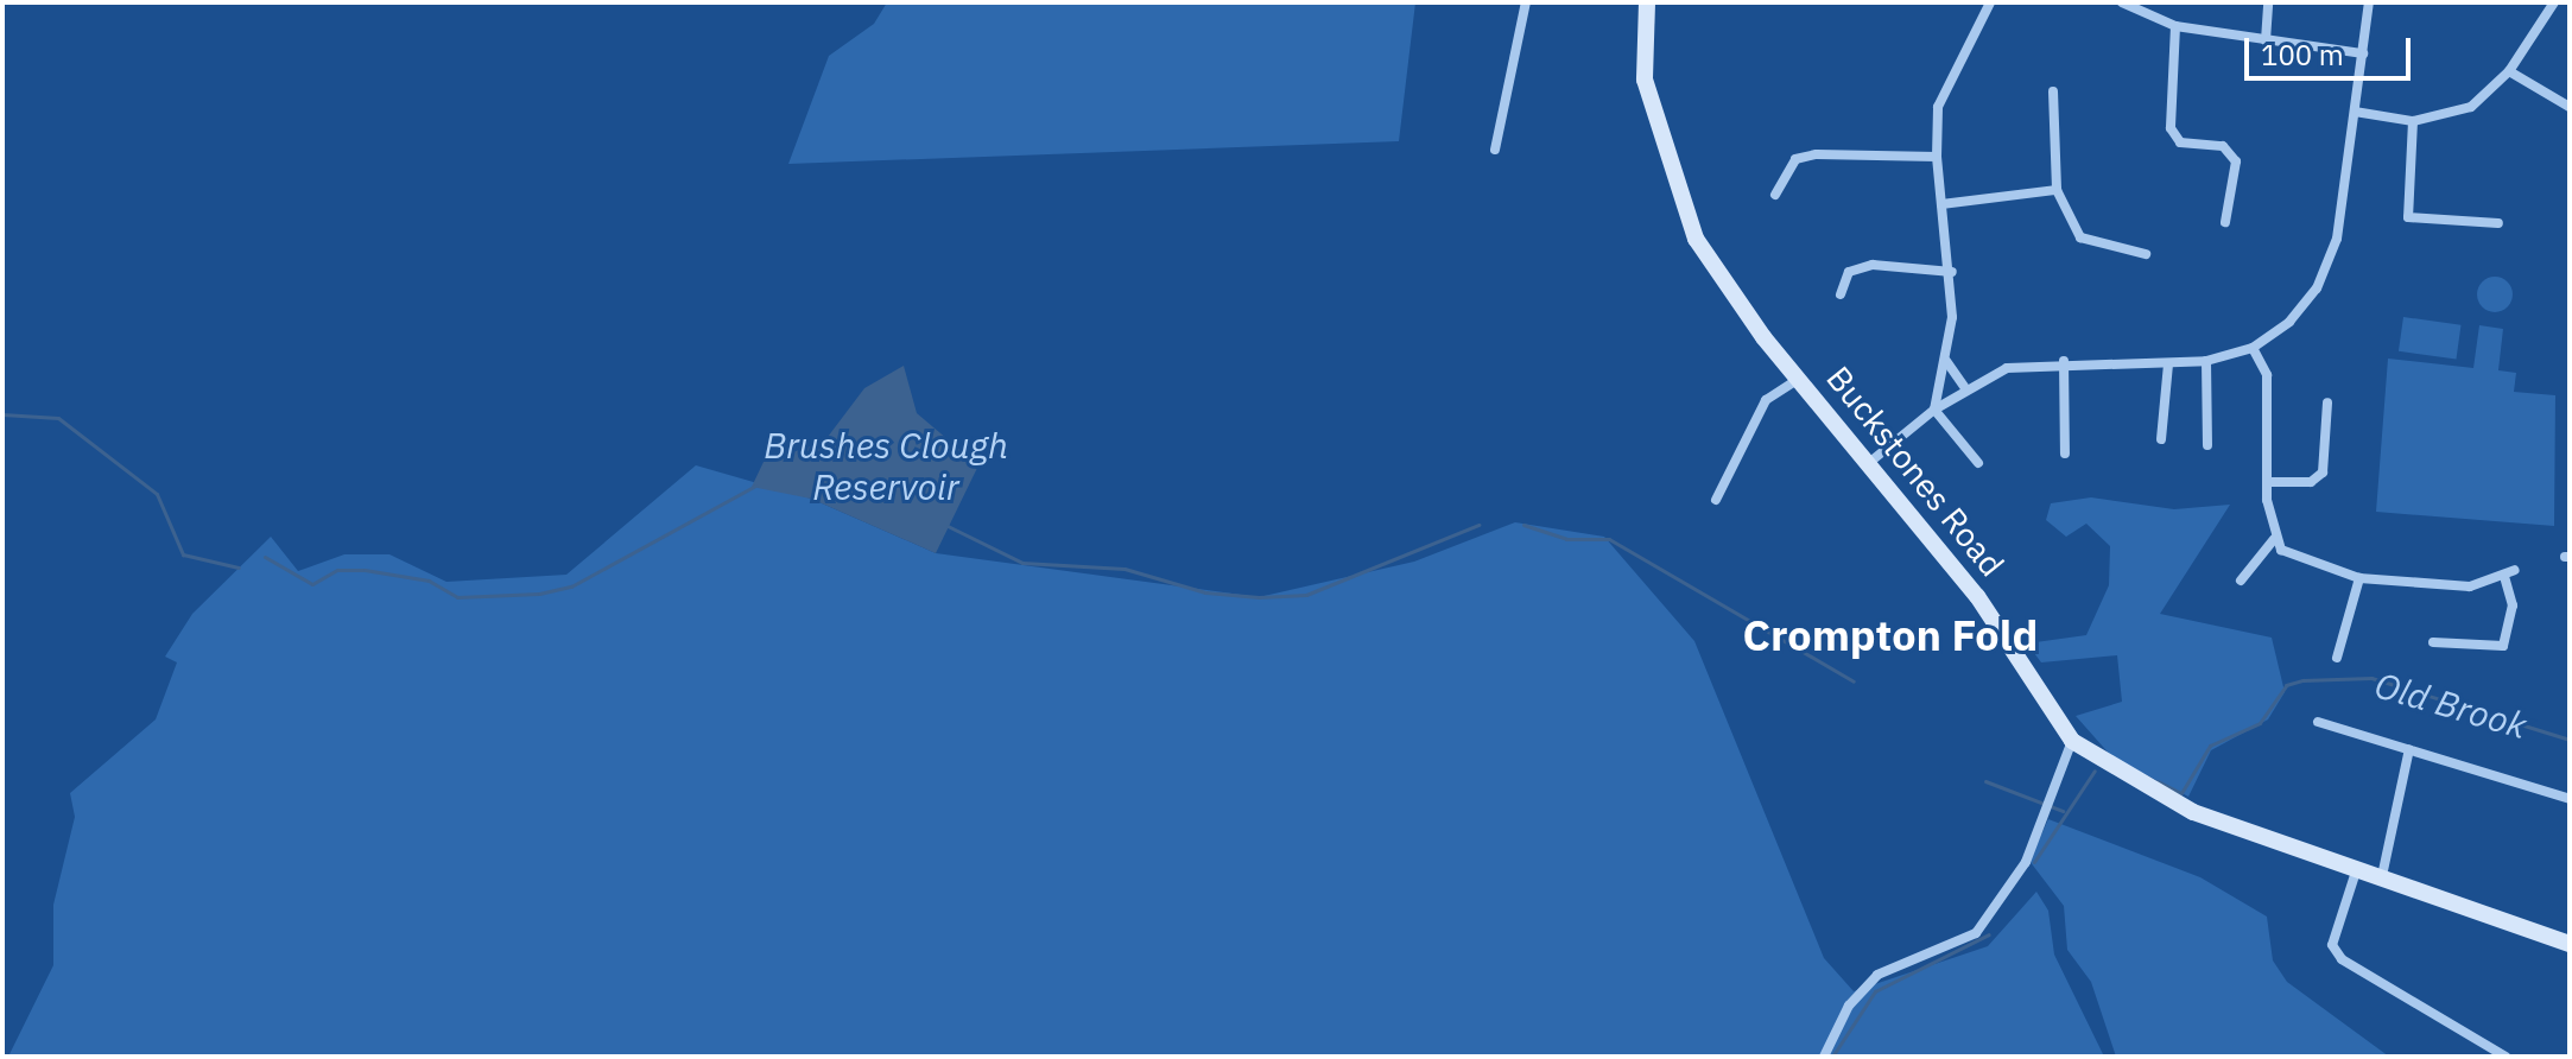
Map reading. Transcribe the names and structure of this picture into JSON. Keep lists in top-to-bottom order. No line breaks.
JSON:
{"streets":{"main road":["Buckstones Road"]},"districts":["Crompton Fold"],"water":["Brushes Clough Reservoir","Old Brook"],"scale_bar":"100 m"}
